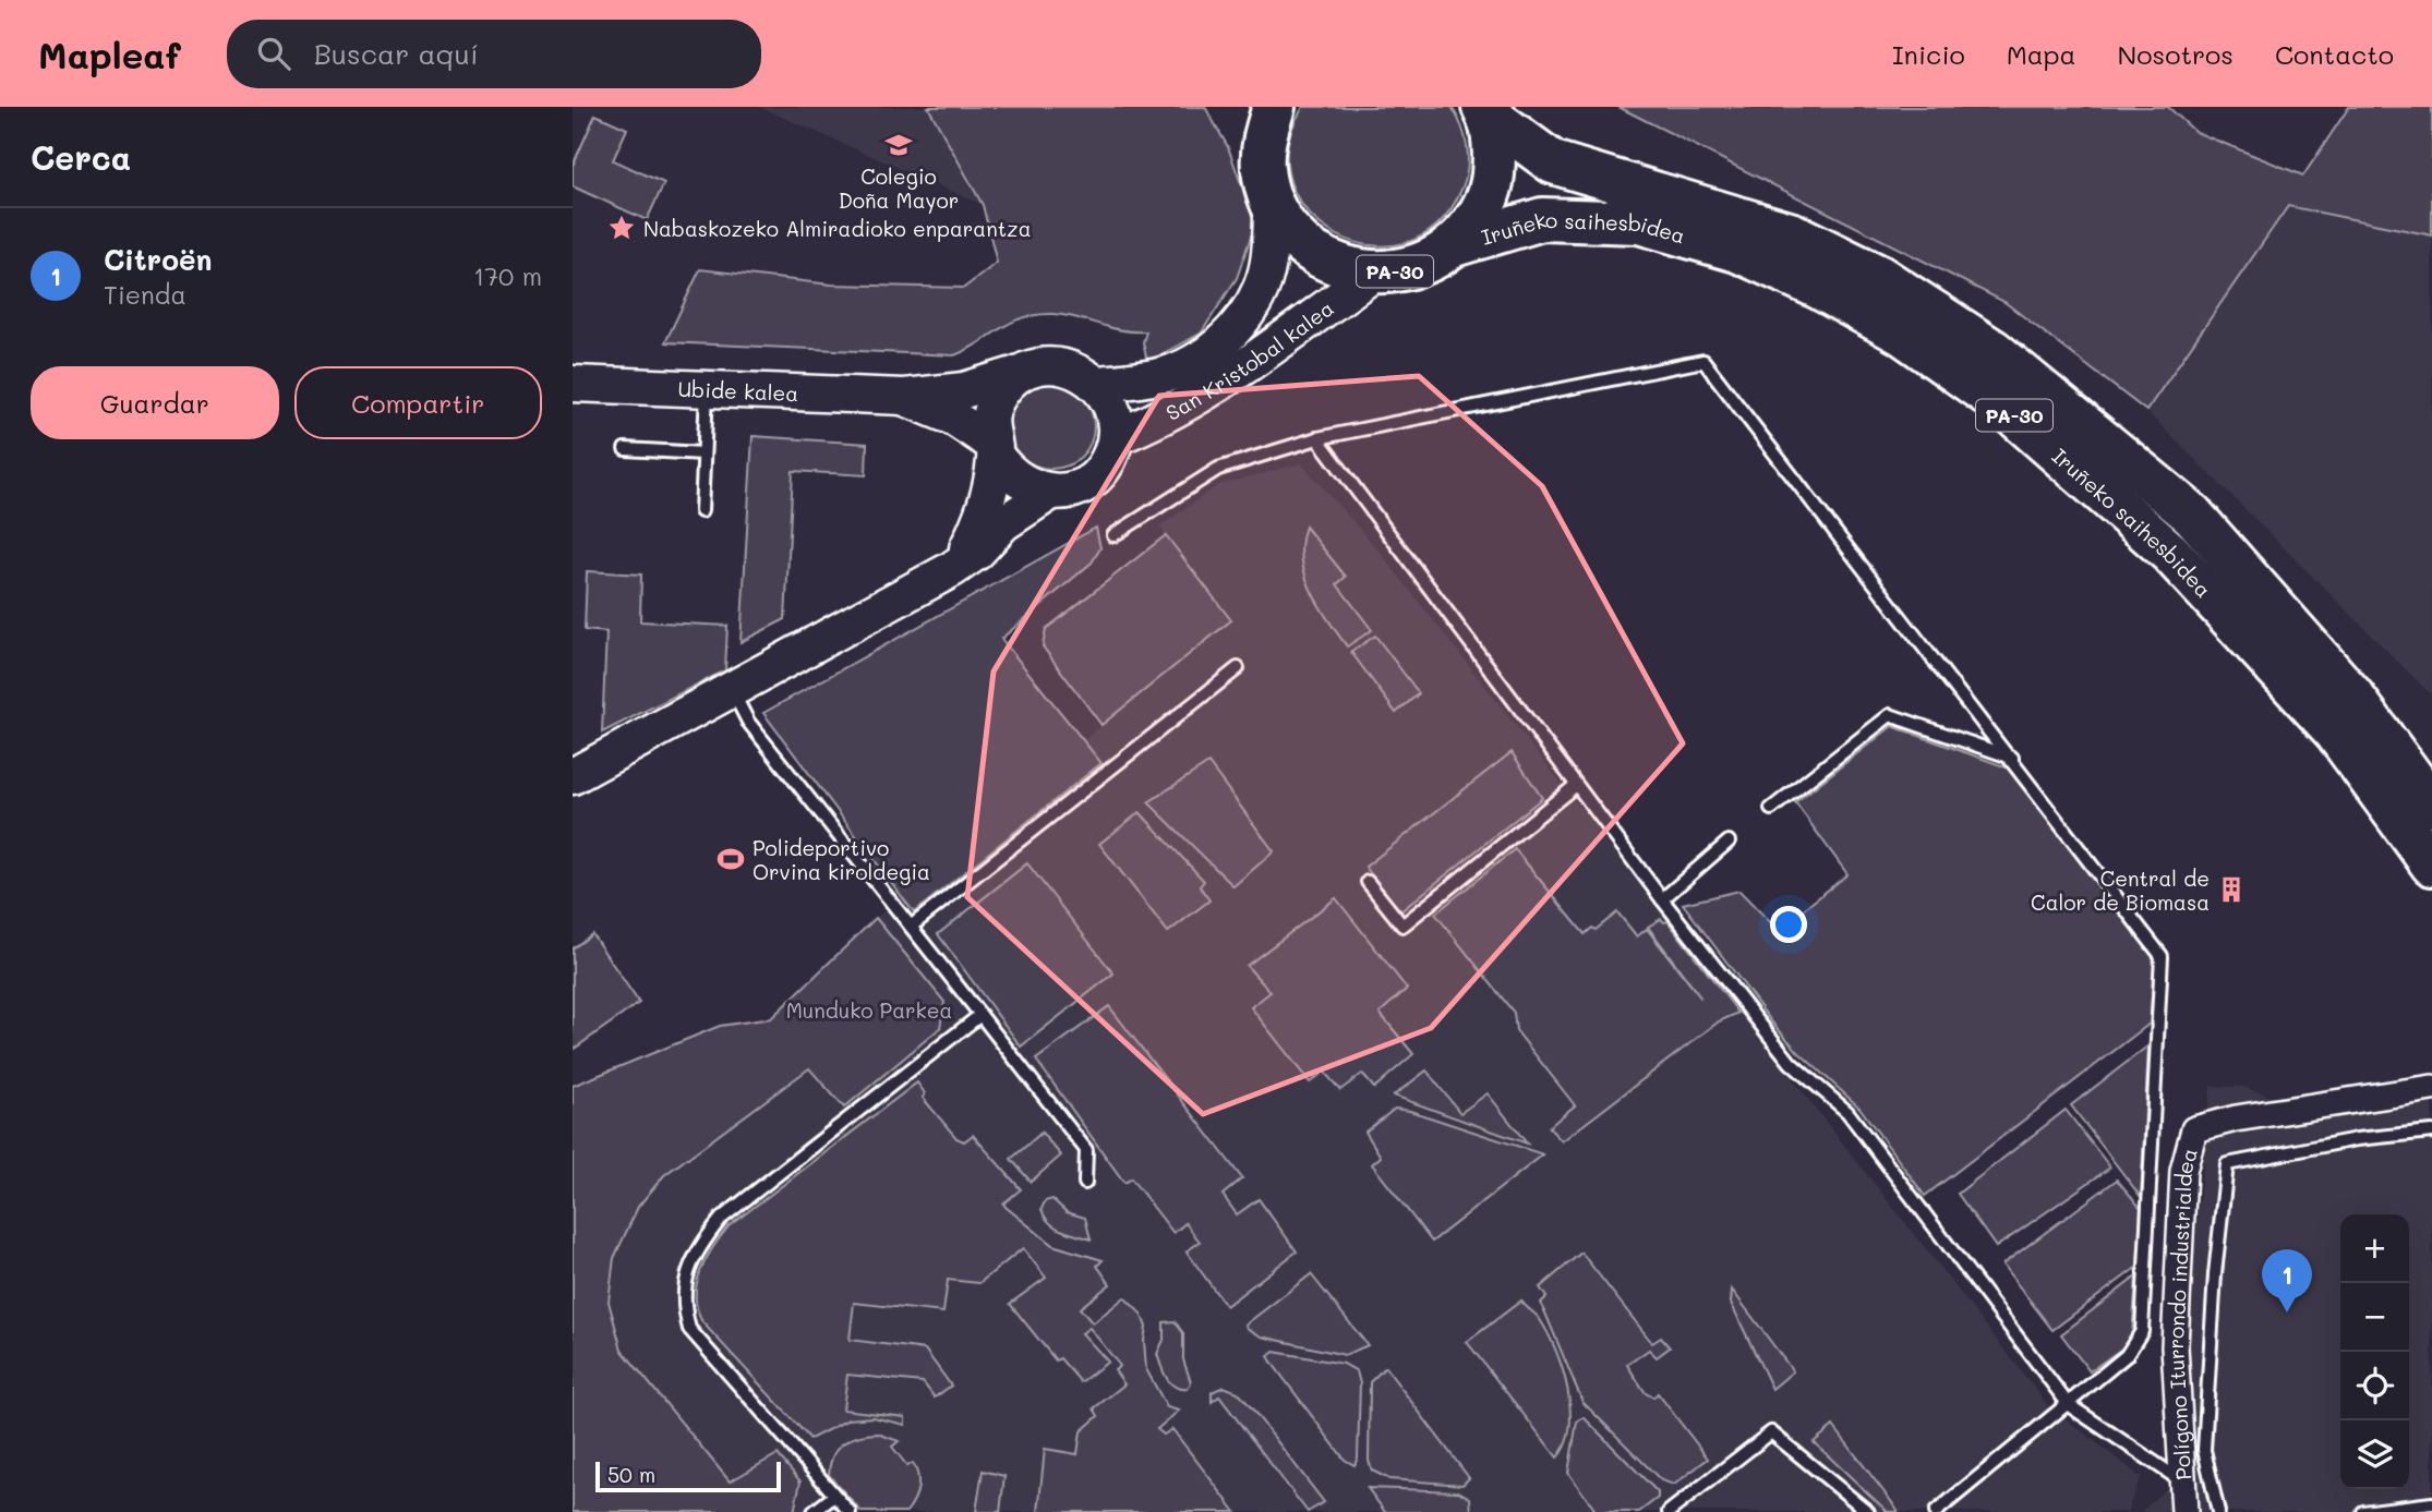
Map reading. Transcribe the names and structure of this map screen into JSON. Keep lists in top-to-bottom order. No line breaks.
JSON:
{"streets":{"highway":["Iruñeko saihesbidea","PA-30"],"main road":["San Kristobal kalea","Ubide kalea"],"street":["Polígono Iturrondo industrialdea"]},"crossings":[["Iruñeko saihesbidea","PA-30"],["PA-30","San Kristobal kalea"],["San Kristobal kalea","Ubide kalea"]],"parks":["Munduko Parkea"],"places":{"school or university":["Colegio Doña Mayor"],"place":["Nabaskozeko Almiradioko enparantza"],"sports":["Polideportivo Orvina kiroldegia"],"building":["Central de Calor de Biomasa"]},"scale_bar":"50 m","page":{"header":"Mapleaf","search":"Buscar aquí","nav":["Inicio","Mapa","Nosotros","Contacto"],"heading":"Cerca","list":[{"mark":"1","name":"Citroën","note":"Tienda","value":"170 m"}],"buttons":["Guardar","Compartir"],"map_buttons":["+","−"],"pins":"1","scale":"50 m"}}
